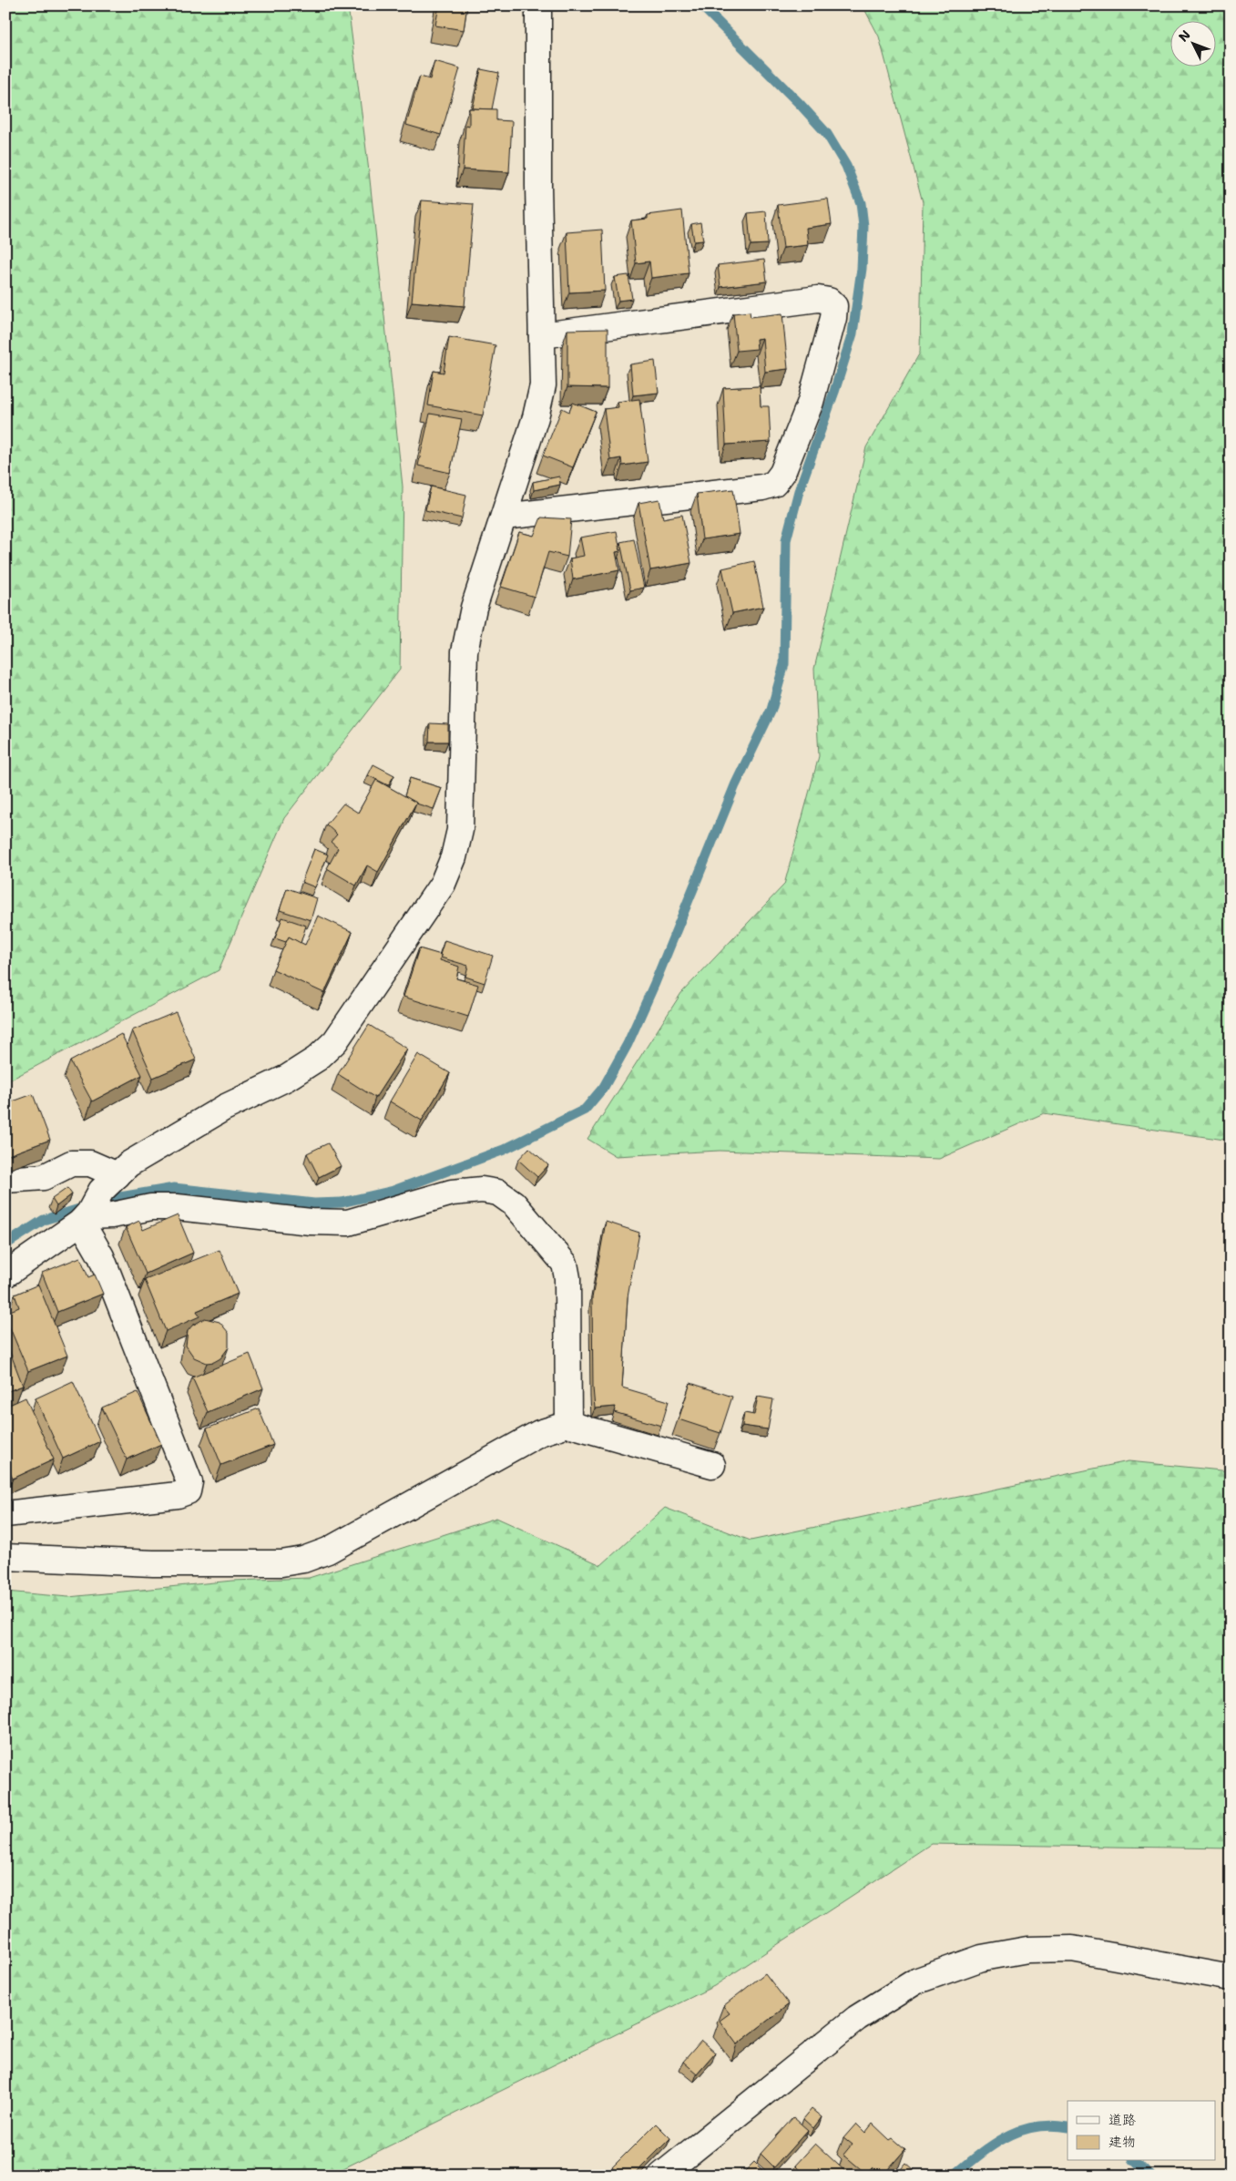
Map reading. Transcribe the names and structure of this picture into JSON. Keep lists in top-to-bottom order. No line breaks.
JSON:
{"legend":["道路","建物"],"north":"top left"}
